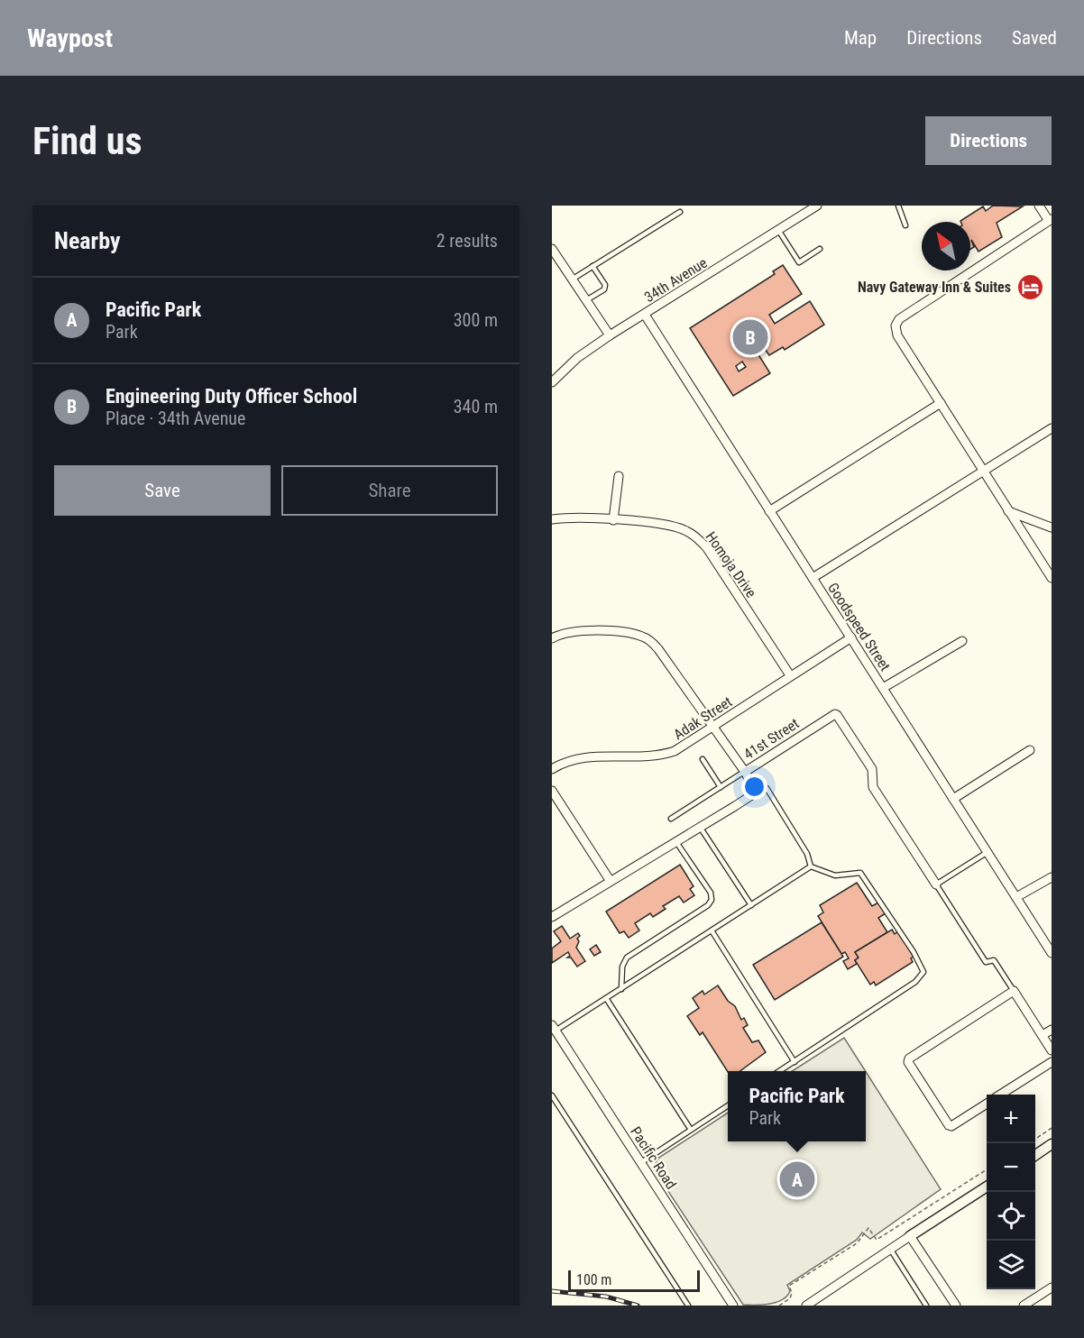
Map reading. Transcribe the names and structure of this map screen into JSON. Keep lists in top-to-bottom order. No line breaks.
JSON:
{"streets":{"street":["34th Avenue","Homoja Drive","Goodspeed Street","Adak Street","41st Street","Pacific Road"]},"crossings":[["34th Avenue","Goodspeed Street"],["Homoja Drive","Adak Street"],["Goodspeed Street","Adak Street"]],"places":{"hotel":["Navy Gateway Inn & Suites"]},"scale_bar":"100 m","north":"top left","page":{"header":"Waypost","nav":["Map","Directions","Saved"],"buttons":["Directions",["Save","Share"]],"title":"Find us","heading":["Nearby","2 results"],"list":[{"mark":"A","name":"Pacific Park","note":"Park","value":"300 m"},{"mark":"B","name":"Engineering Duty Officer School","note":"Place · 34th Avenue","value":"340 m"}],"pins":["B","A"],"popup":["Pacific Park","Park"],"map_buttons":["+","−"],"scale":"100 m"}}
